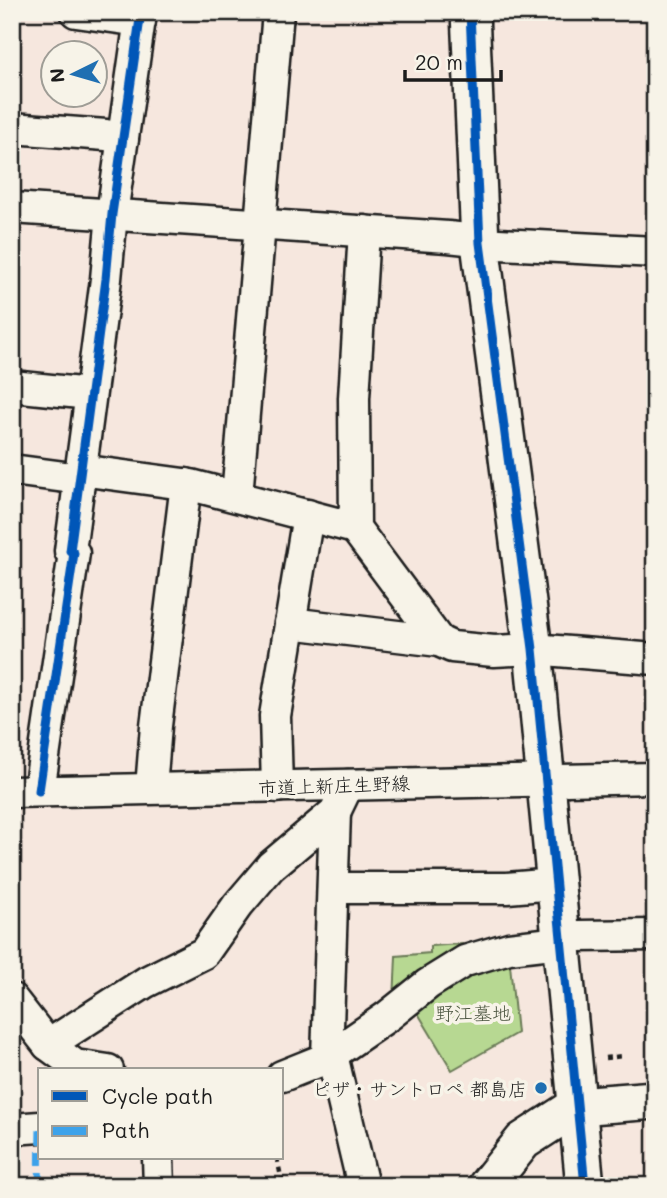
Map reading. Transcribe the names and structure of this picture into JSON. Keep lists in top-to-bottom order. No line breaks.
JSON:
{"streets":{"street":["市道上新庄生野線"]},"parks":["野江墓地"],"places":["ピザ・サントロペ 都島店"],"legend":["Cycle path","Path"],"scale_bar":"20 m","north":"left"}
